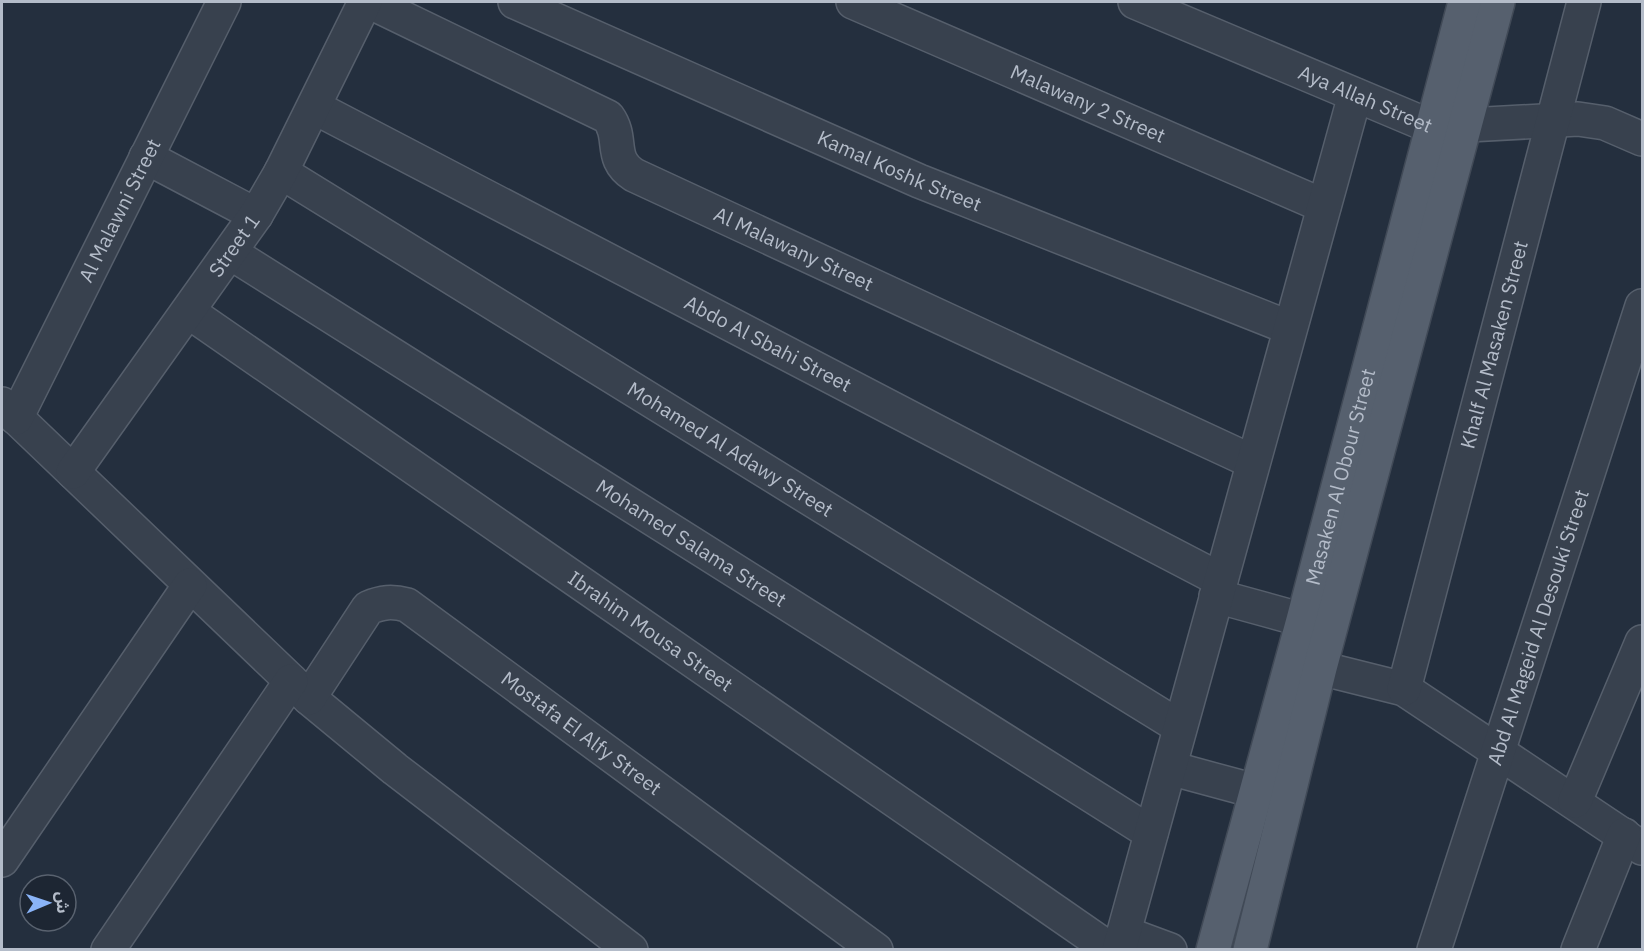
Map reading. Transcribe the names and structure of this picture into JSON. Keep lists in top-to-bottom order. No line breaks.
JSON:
{"streets":{"main road":["Masaken Al Obour Street"],"street":["Aya Allah Street","Malawany 2 Street","Kamal Koshk Street","Al Malawni Street","Street 1","Al Malawany Street","Abdo Al Sbahi Street","Khalf Al Masaken Street","Mohamed Al Adawy Street","Mohamed Salama Street","Abd Al Mageid Al Desouki Street","Ibrahim Mousa Street","Mostafa El Alfy Street"]},"crossings":[["Aya Allah Street","Khalf Al Masaken Street"],["Aya Allah Street","Masaken Al Obour Street"],["Street 1","Abdo Al Sbahi Street"],["Street 1","Mohamed Al Adawy Street"],["Street 1","Mohamed Salama Street"],["Street 1","Ibrahim Mousa Street"],["Abdo Al Sbahi Street","Masaken Al Obour Street"]],"north":"right"}
